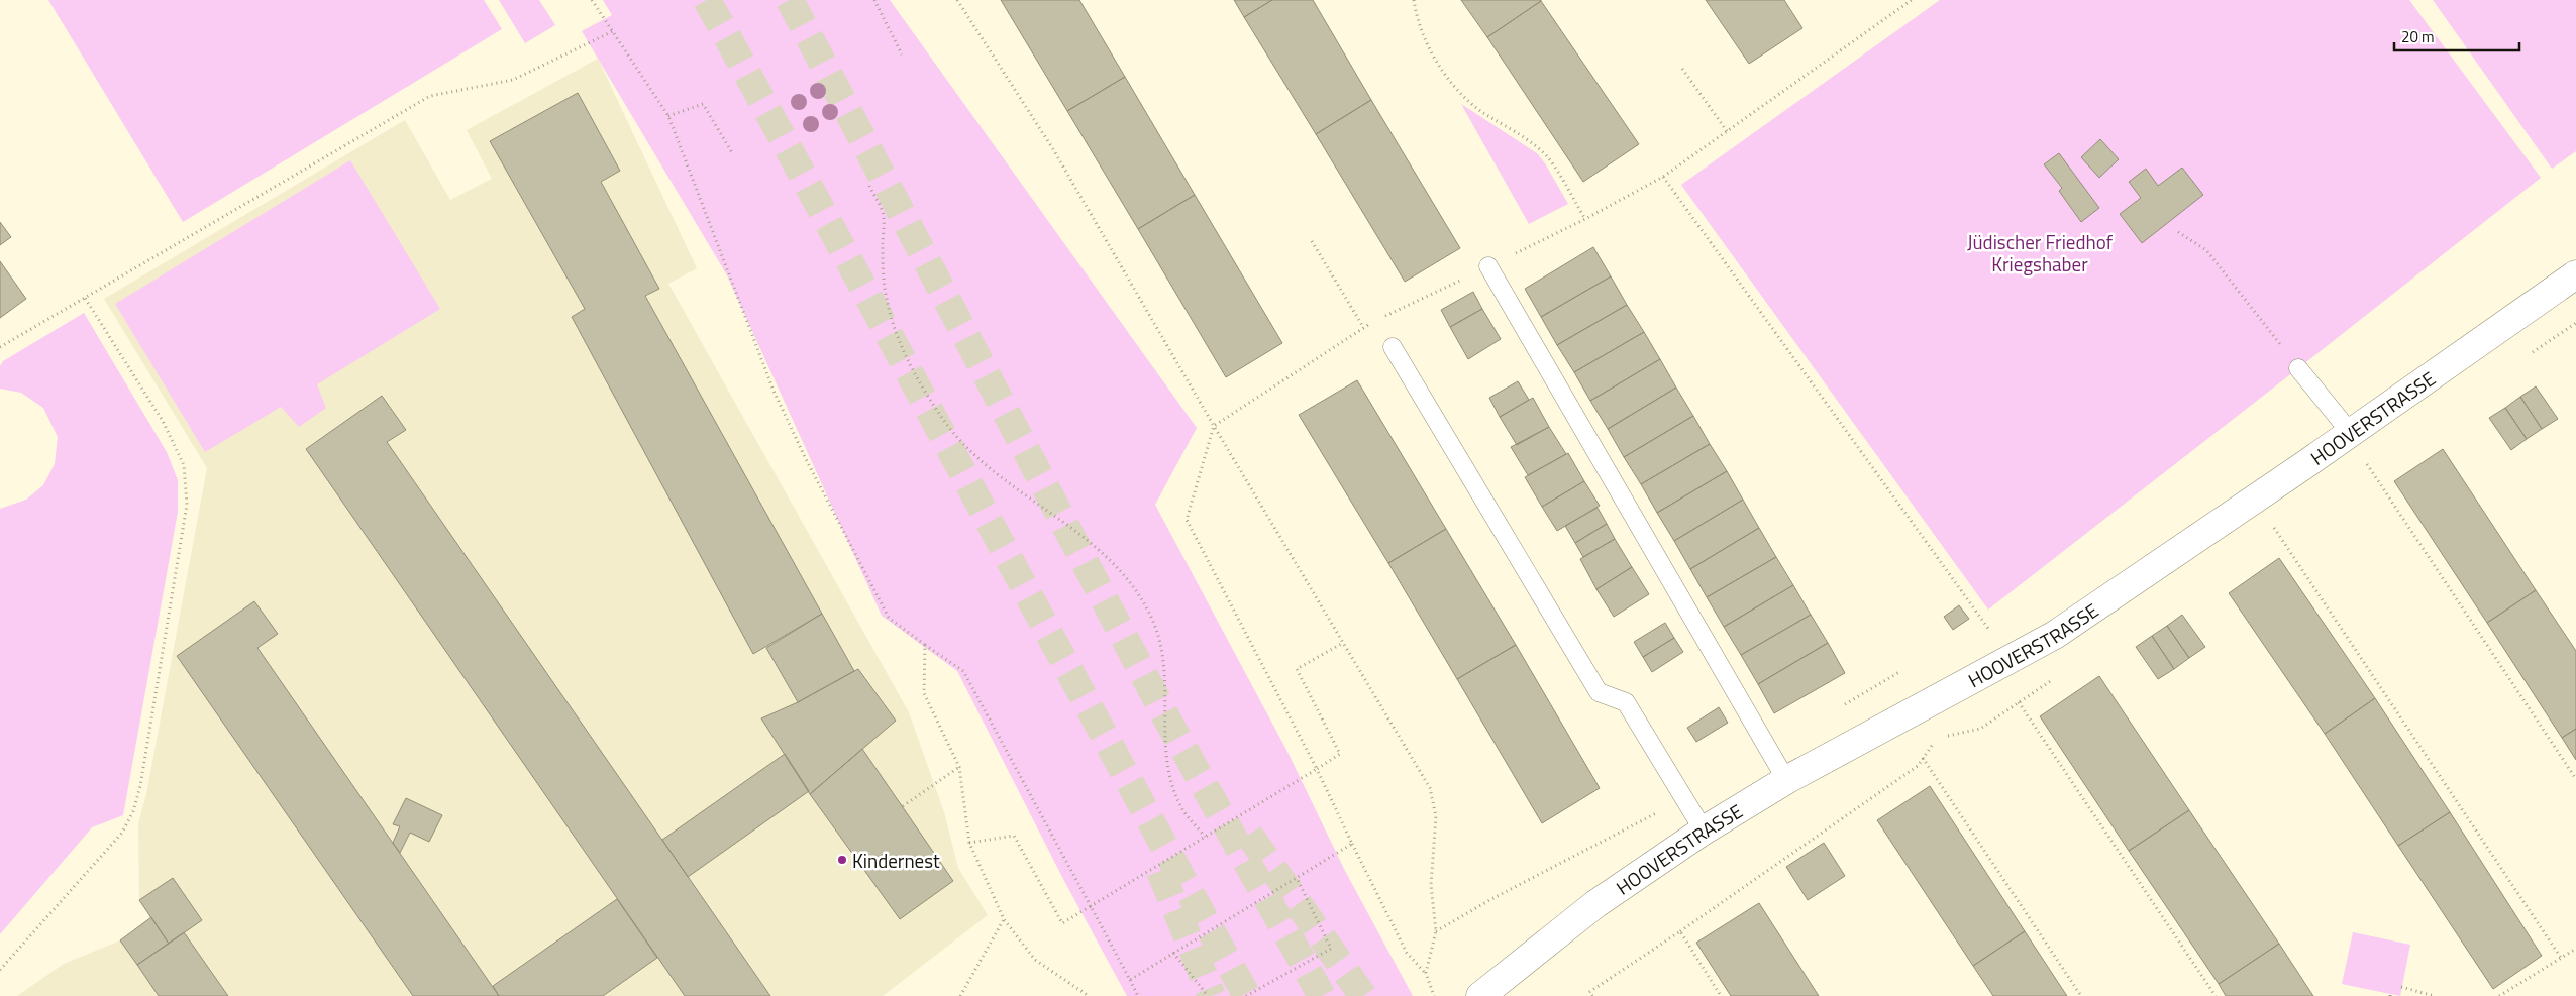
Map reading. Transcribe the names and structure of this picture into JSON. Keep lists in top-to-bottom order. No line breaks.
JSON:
{"streets":{"street":["HOOVERSTRASSE"]},"parks":["Jüdischer Friedhof Kriegshaber"],"places":["Kindernest"],"scale_bar":"20 m"}
